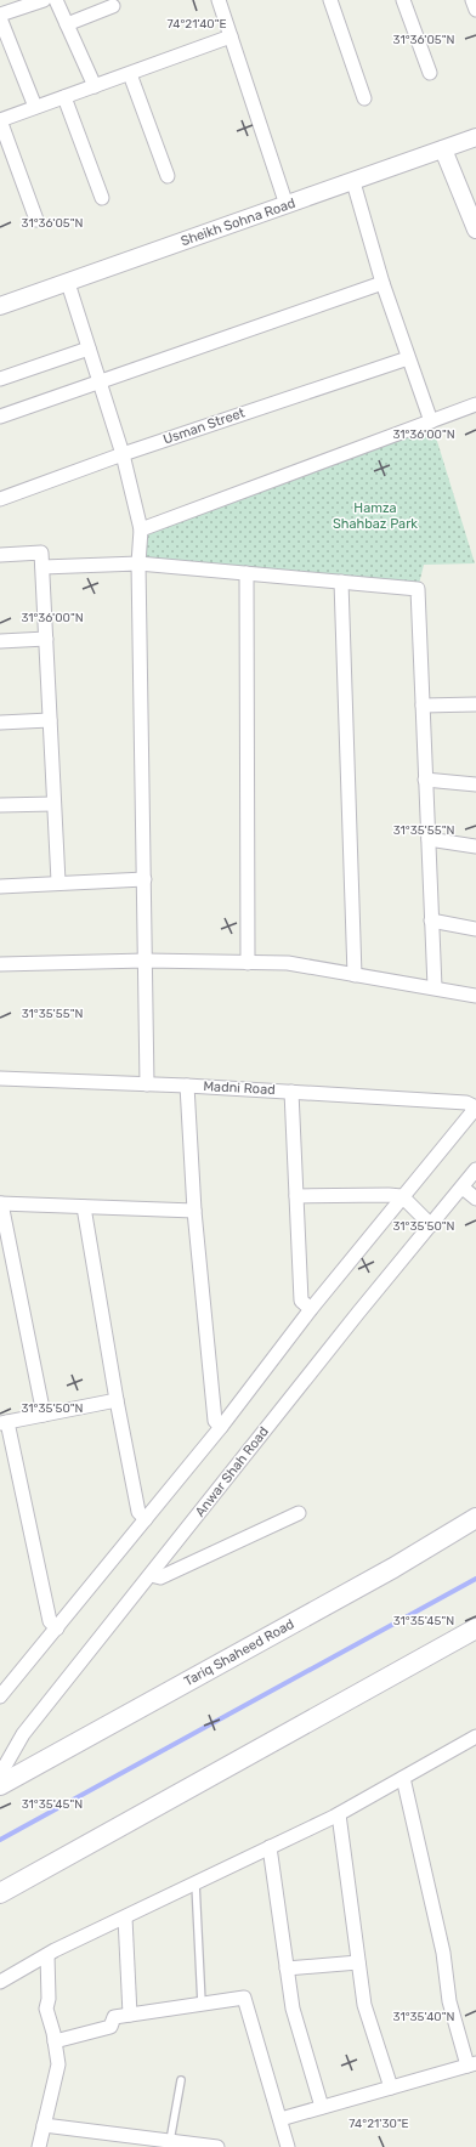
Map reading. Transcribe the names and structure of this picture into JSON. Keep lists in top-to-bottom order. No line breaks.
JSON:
{"streets":{"main road":["Tariq Shaheed Road"],"street":["Sheikh Sohna Road","Usman Street","Madni Road","Anwar Shah Road"]},"crossings":[["Anwar Shah Road","Tariq Shaheed Road"]],"parks":["Hamza Shahbaz Park"],"coordinates":["74°21'40\"E","31°36'05\"N","31°36'00\"N","31°35'55\"N","31°35'50\"N","31°35'45\"N","31°35'40\"N","74°21'30\"E"]}
